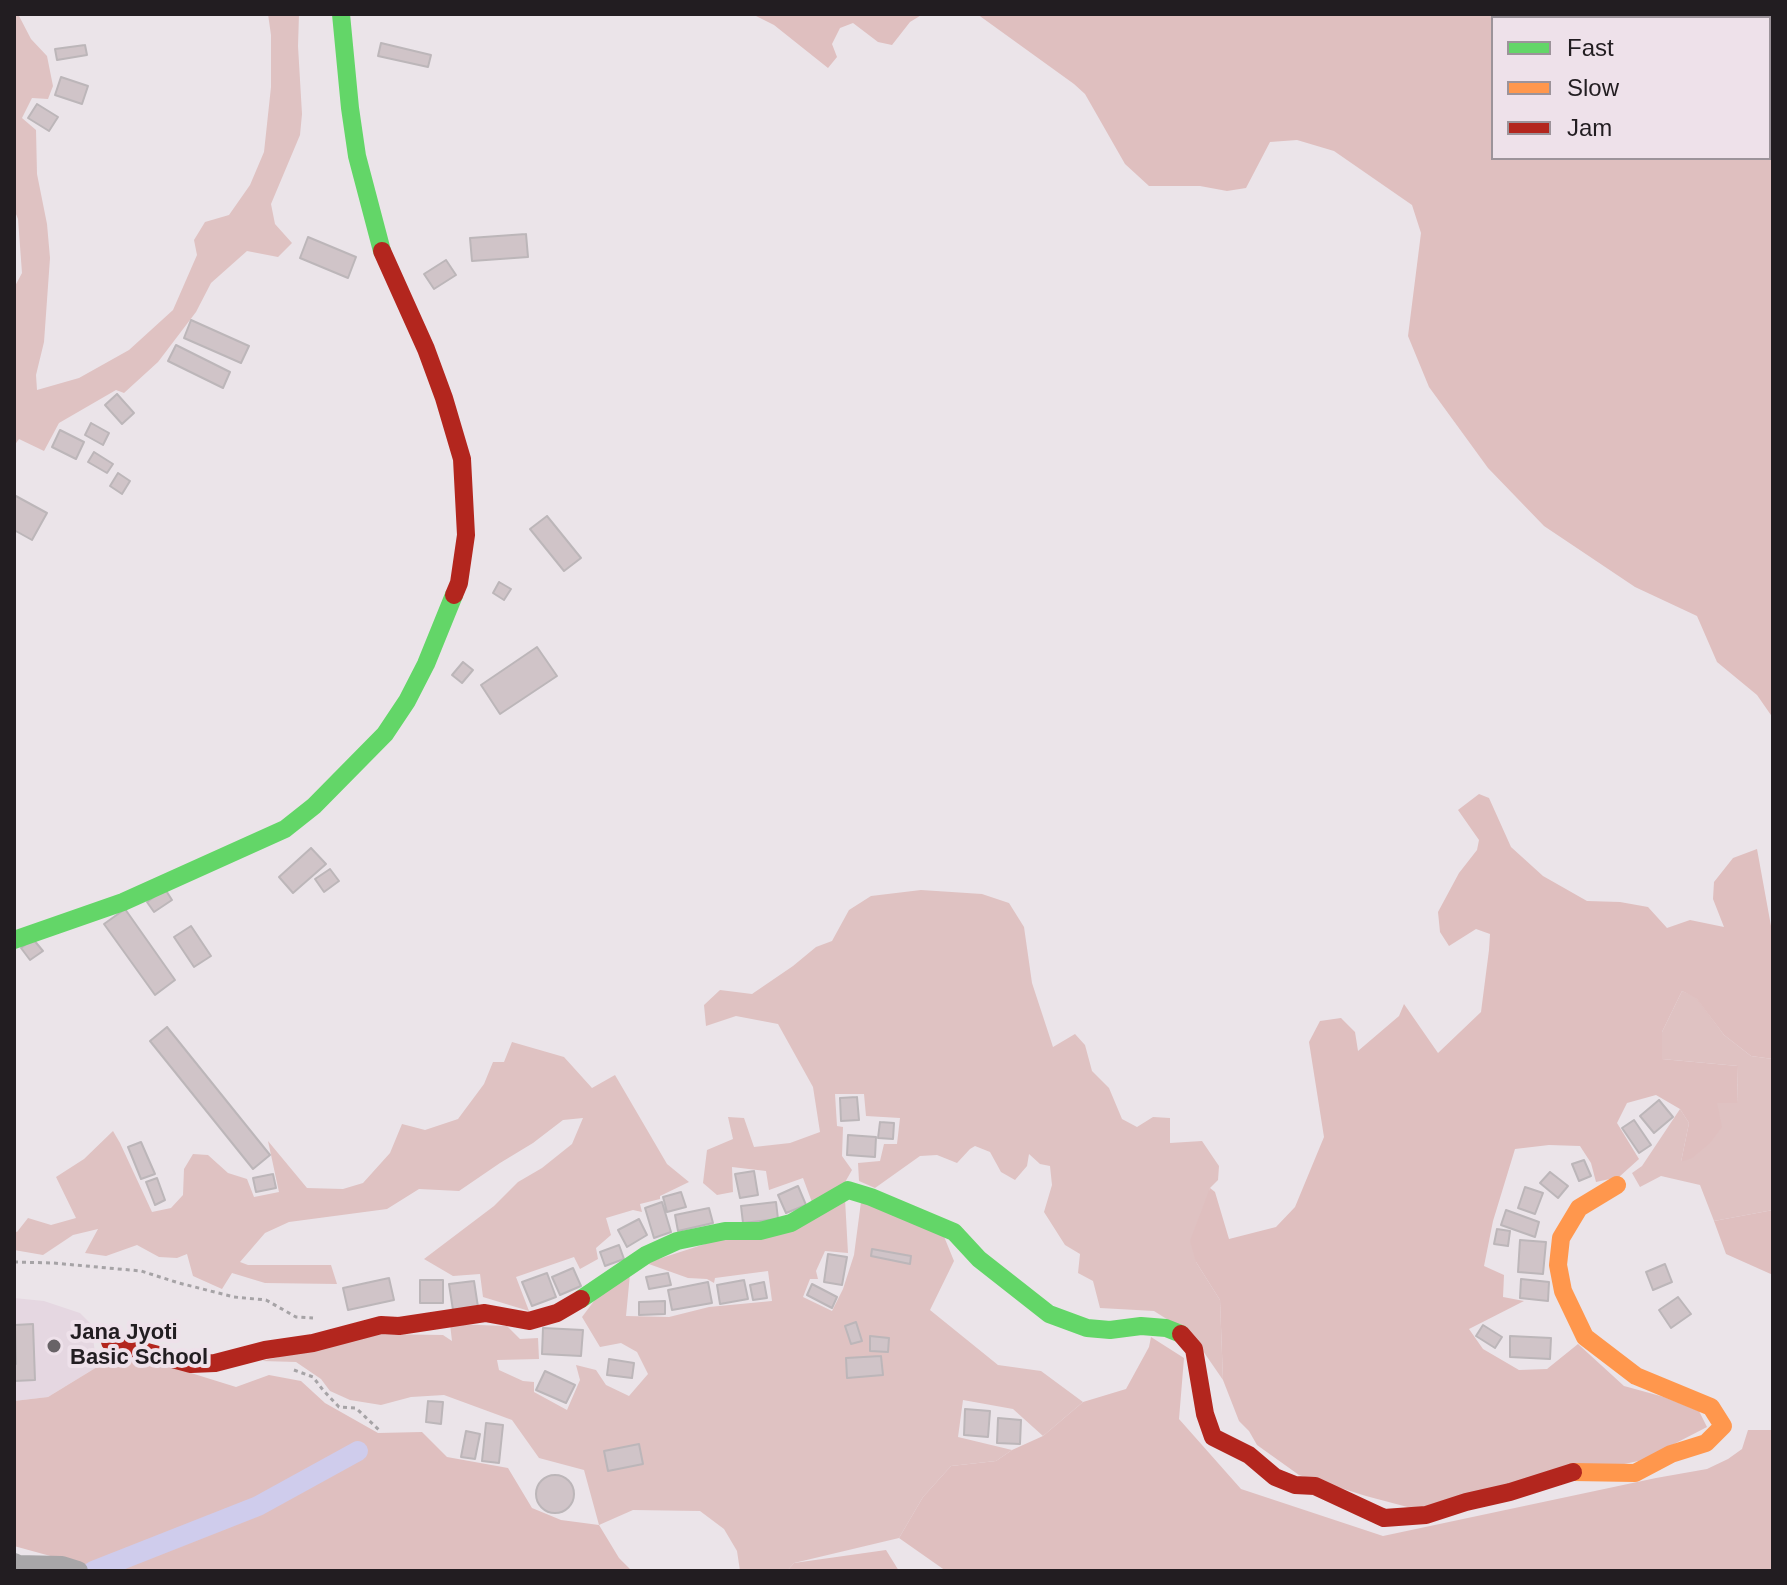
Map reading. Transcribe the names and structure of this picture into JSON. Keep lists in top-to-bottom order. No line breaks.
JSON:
{"places":["Jana Jyoti Basic School"],"legend":["Fast","Slow","Jam"]}
